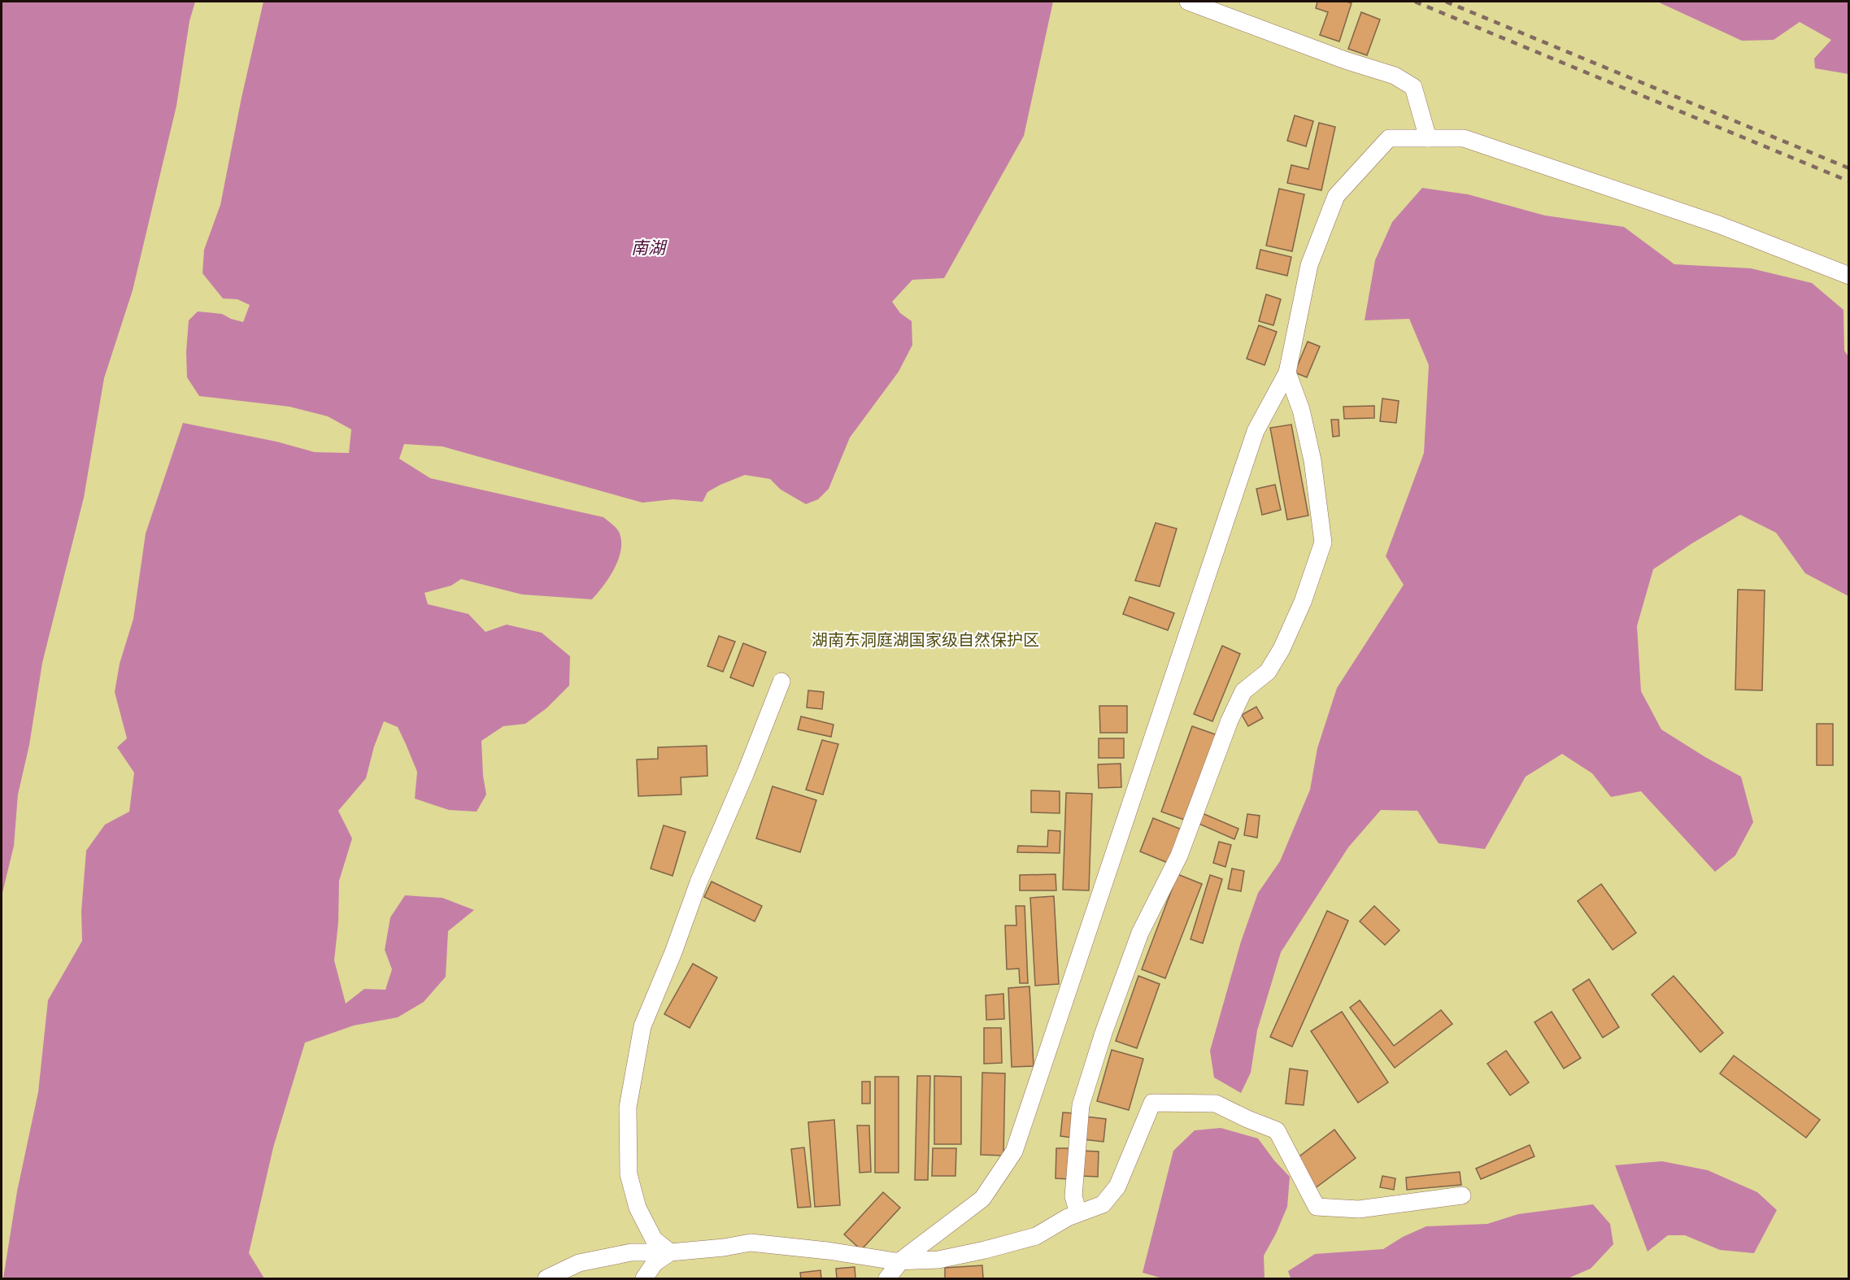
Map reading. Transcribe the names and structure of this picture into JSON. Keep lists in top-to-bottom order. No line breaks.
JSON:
{"water":["南湖"],"parks":["湖南东洞庭湖国家级自然保护区"]}
